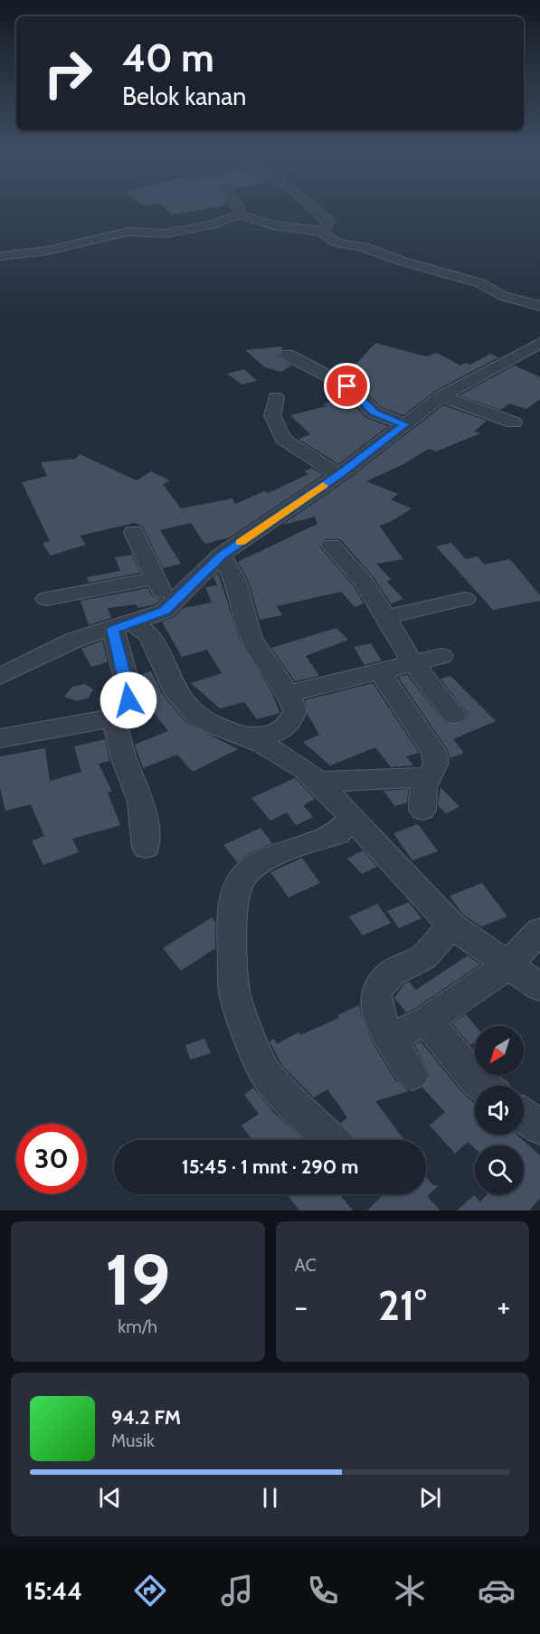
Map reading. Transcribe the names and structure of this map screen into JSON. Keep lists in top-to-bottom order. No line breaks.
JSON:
{"north":"bottom left","page":{"turn":["40 m","Belok kanan"],"limit":"30","trip":"15:45 · 1 mnt · 290 m","tile":[["19","km/h"],"AC"],"heat":["−","21°","+"],"song":["94.2 FM","Musik"],"tabs":"15:44"}}
